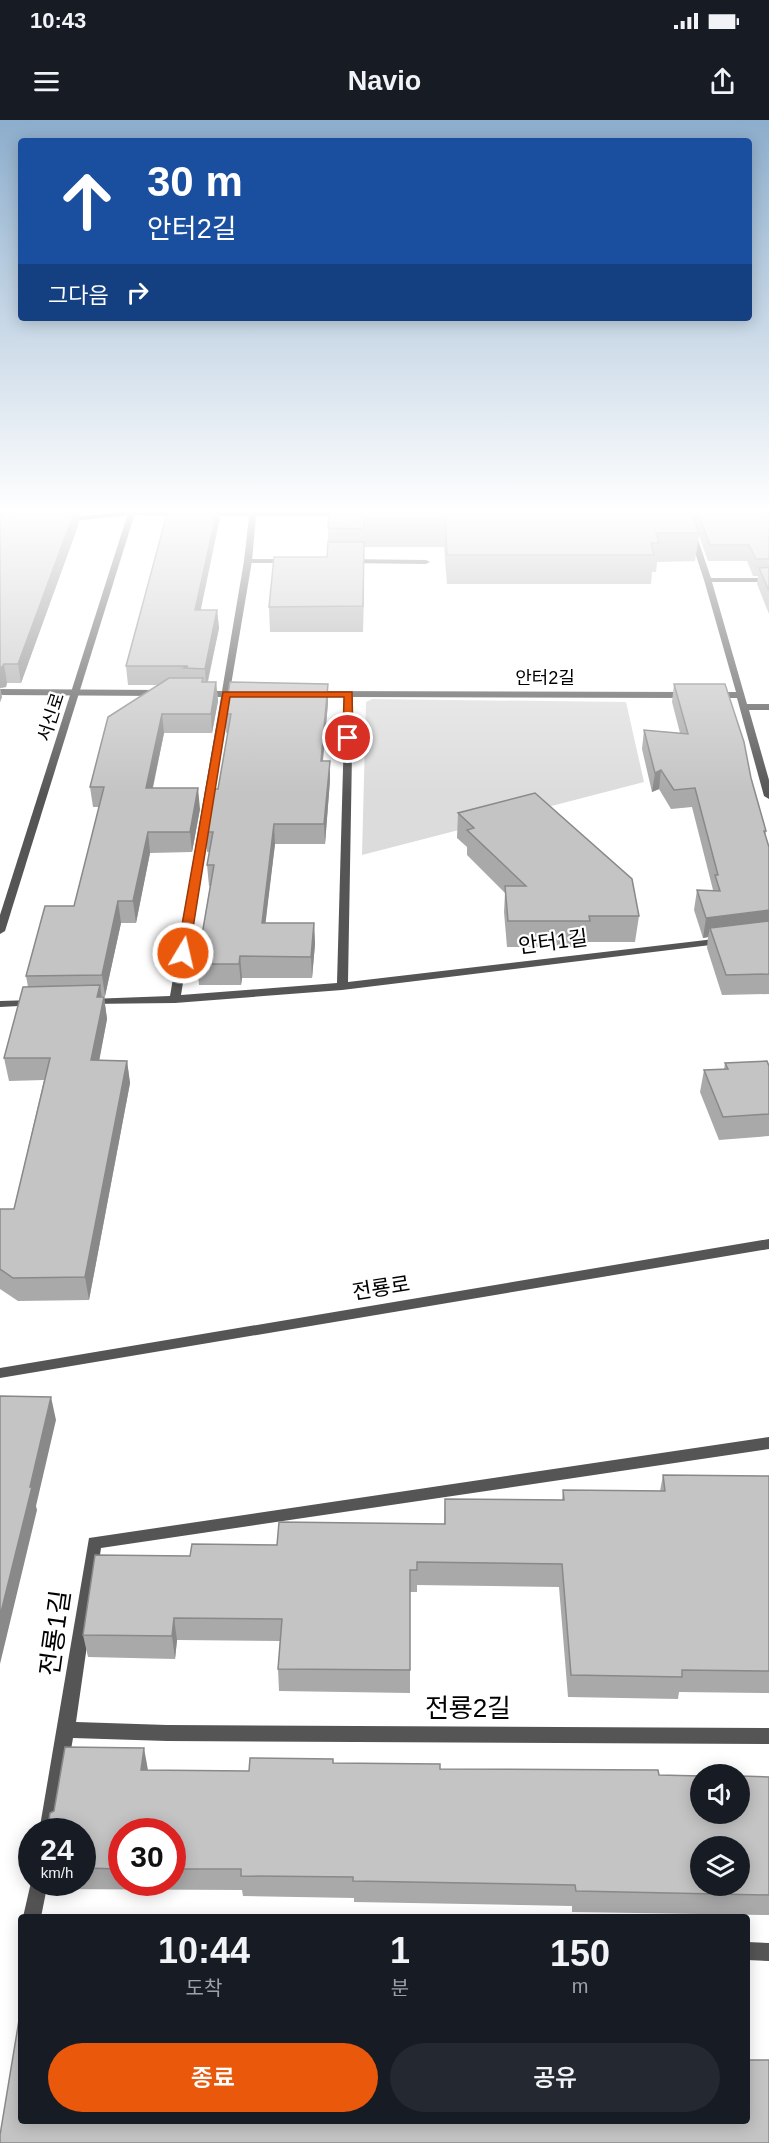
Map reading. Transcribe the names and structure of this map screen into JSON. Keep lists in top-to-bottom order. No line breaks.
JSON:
{"streets":{"street":["안터2길","서신로","안터1길","전룡로","전룡1길","전룡2길"]},"crossings":[["전룡1길","전룡2길"]],"page":{"status":"10:43","header":"Navio","turn":["30 m","안터2길"],"then":"그다음","speed":"24 km/h","limit":"30","eta":["10:44","도착","1","분","150","m"],"buttons":["종료","공유"]}}
